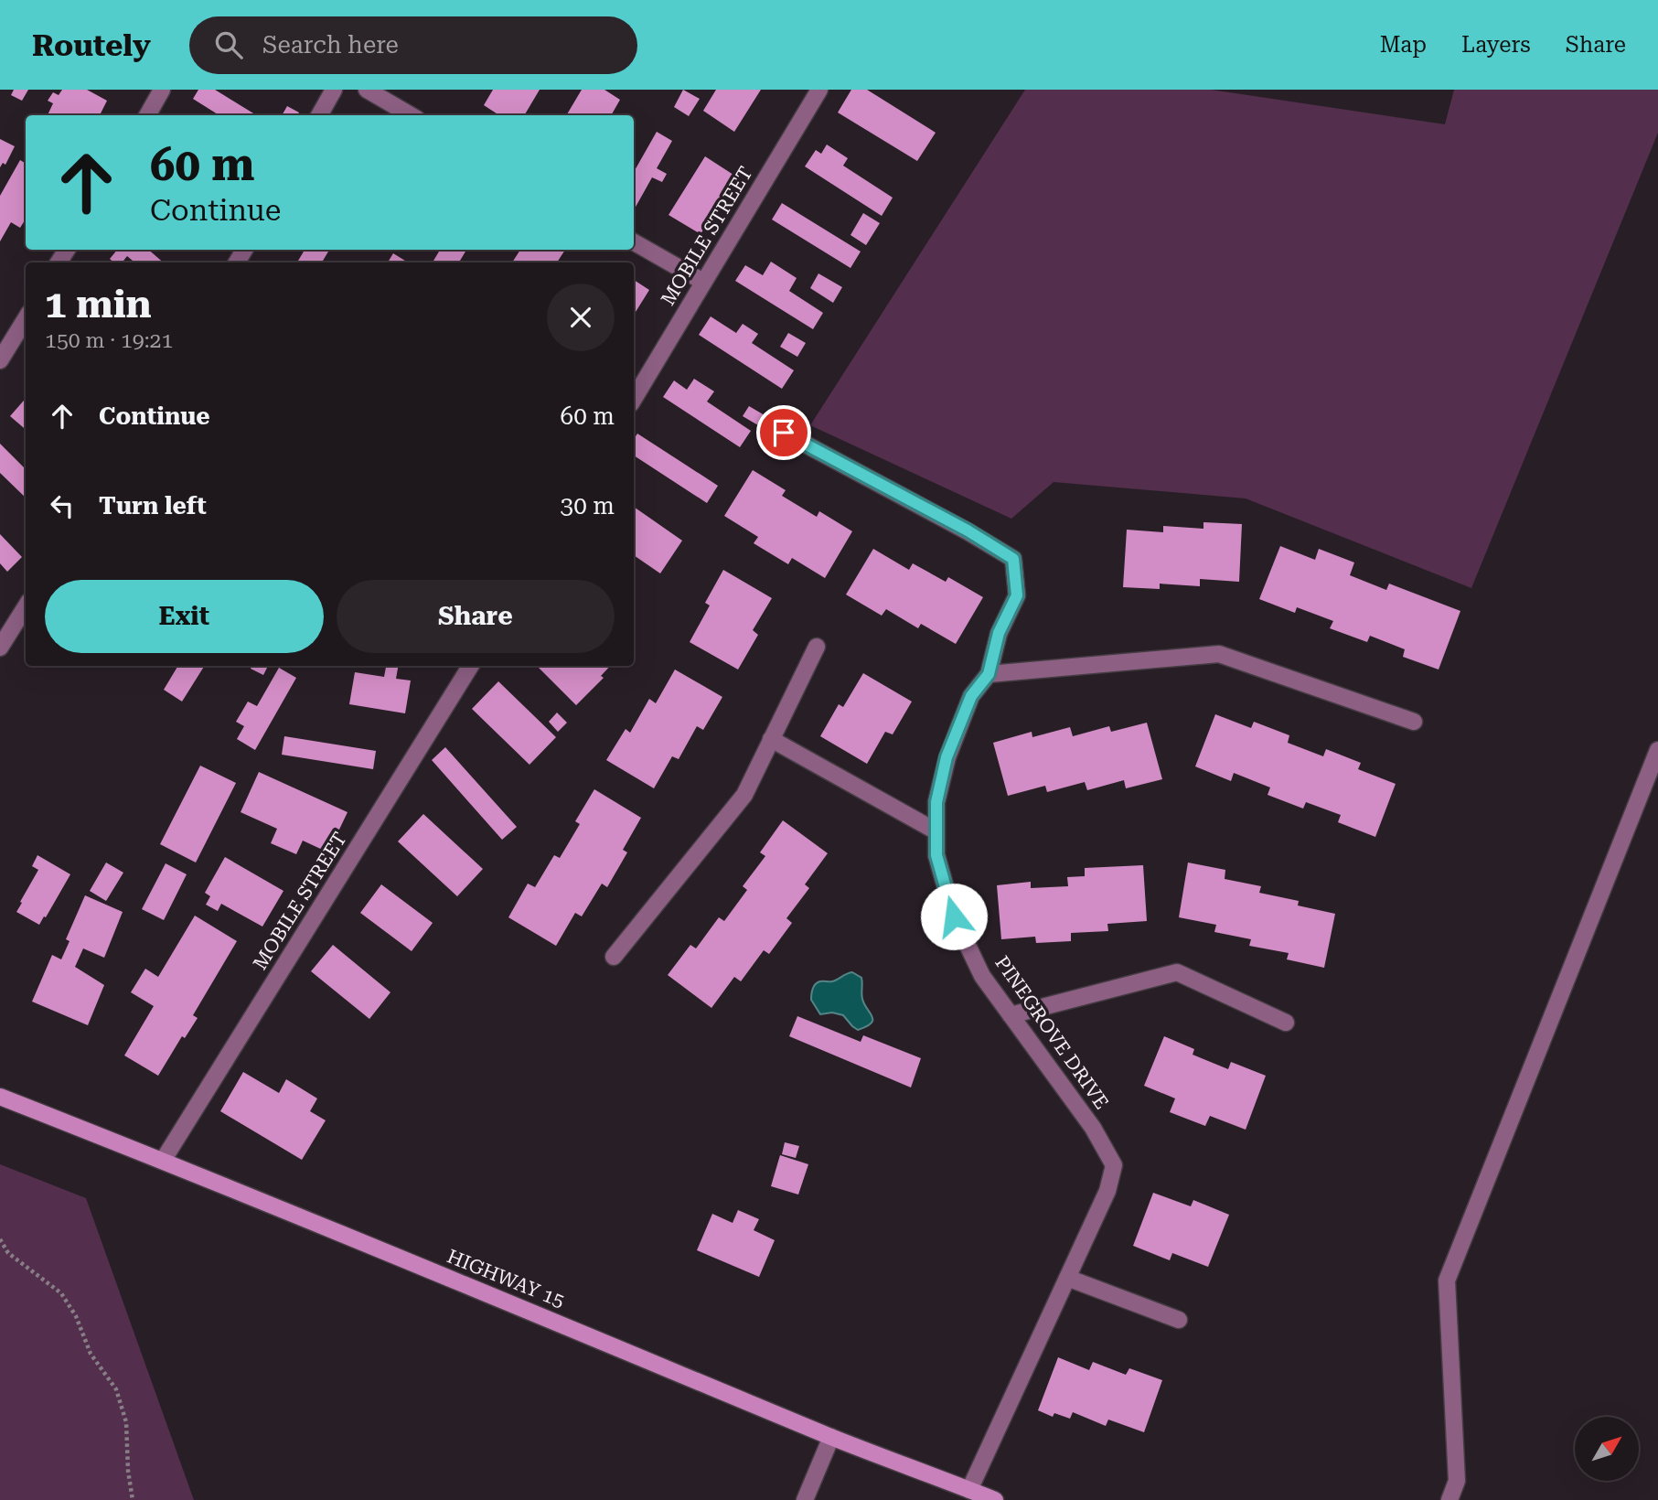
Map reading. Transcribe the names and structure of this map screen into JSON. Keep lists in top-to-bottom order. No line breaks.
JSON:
{"streets":{"main road":["HIGHWAY 15"],"street":["MOBILE STREET","PINEGROVE DRIVE"]},"crossings":[["MOBILE STREET","HIGHWAY 15"],["PINEGROVE DRIVE","HIGHWAY 15"]],"north":"top right","page":{"header":"Routely","search":"Search here","nav":["Map","Layers","Share"],"turn":["60 m","Continue"],"heading":["1 min","150 m · 19:21"],"list":[{"name":"Continue","value":"60 m"},{"name":"Turn left","value":"30 m"}],"buttons":["Exit","Share"]}}
